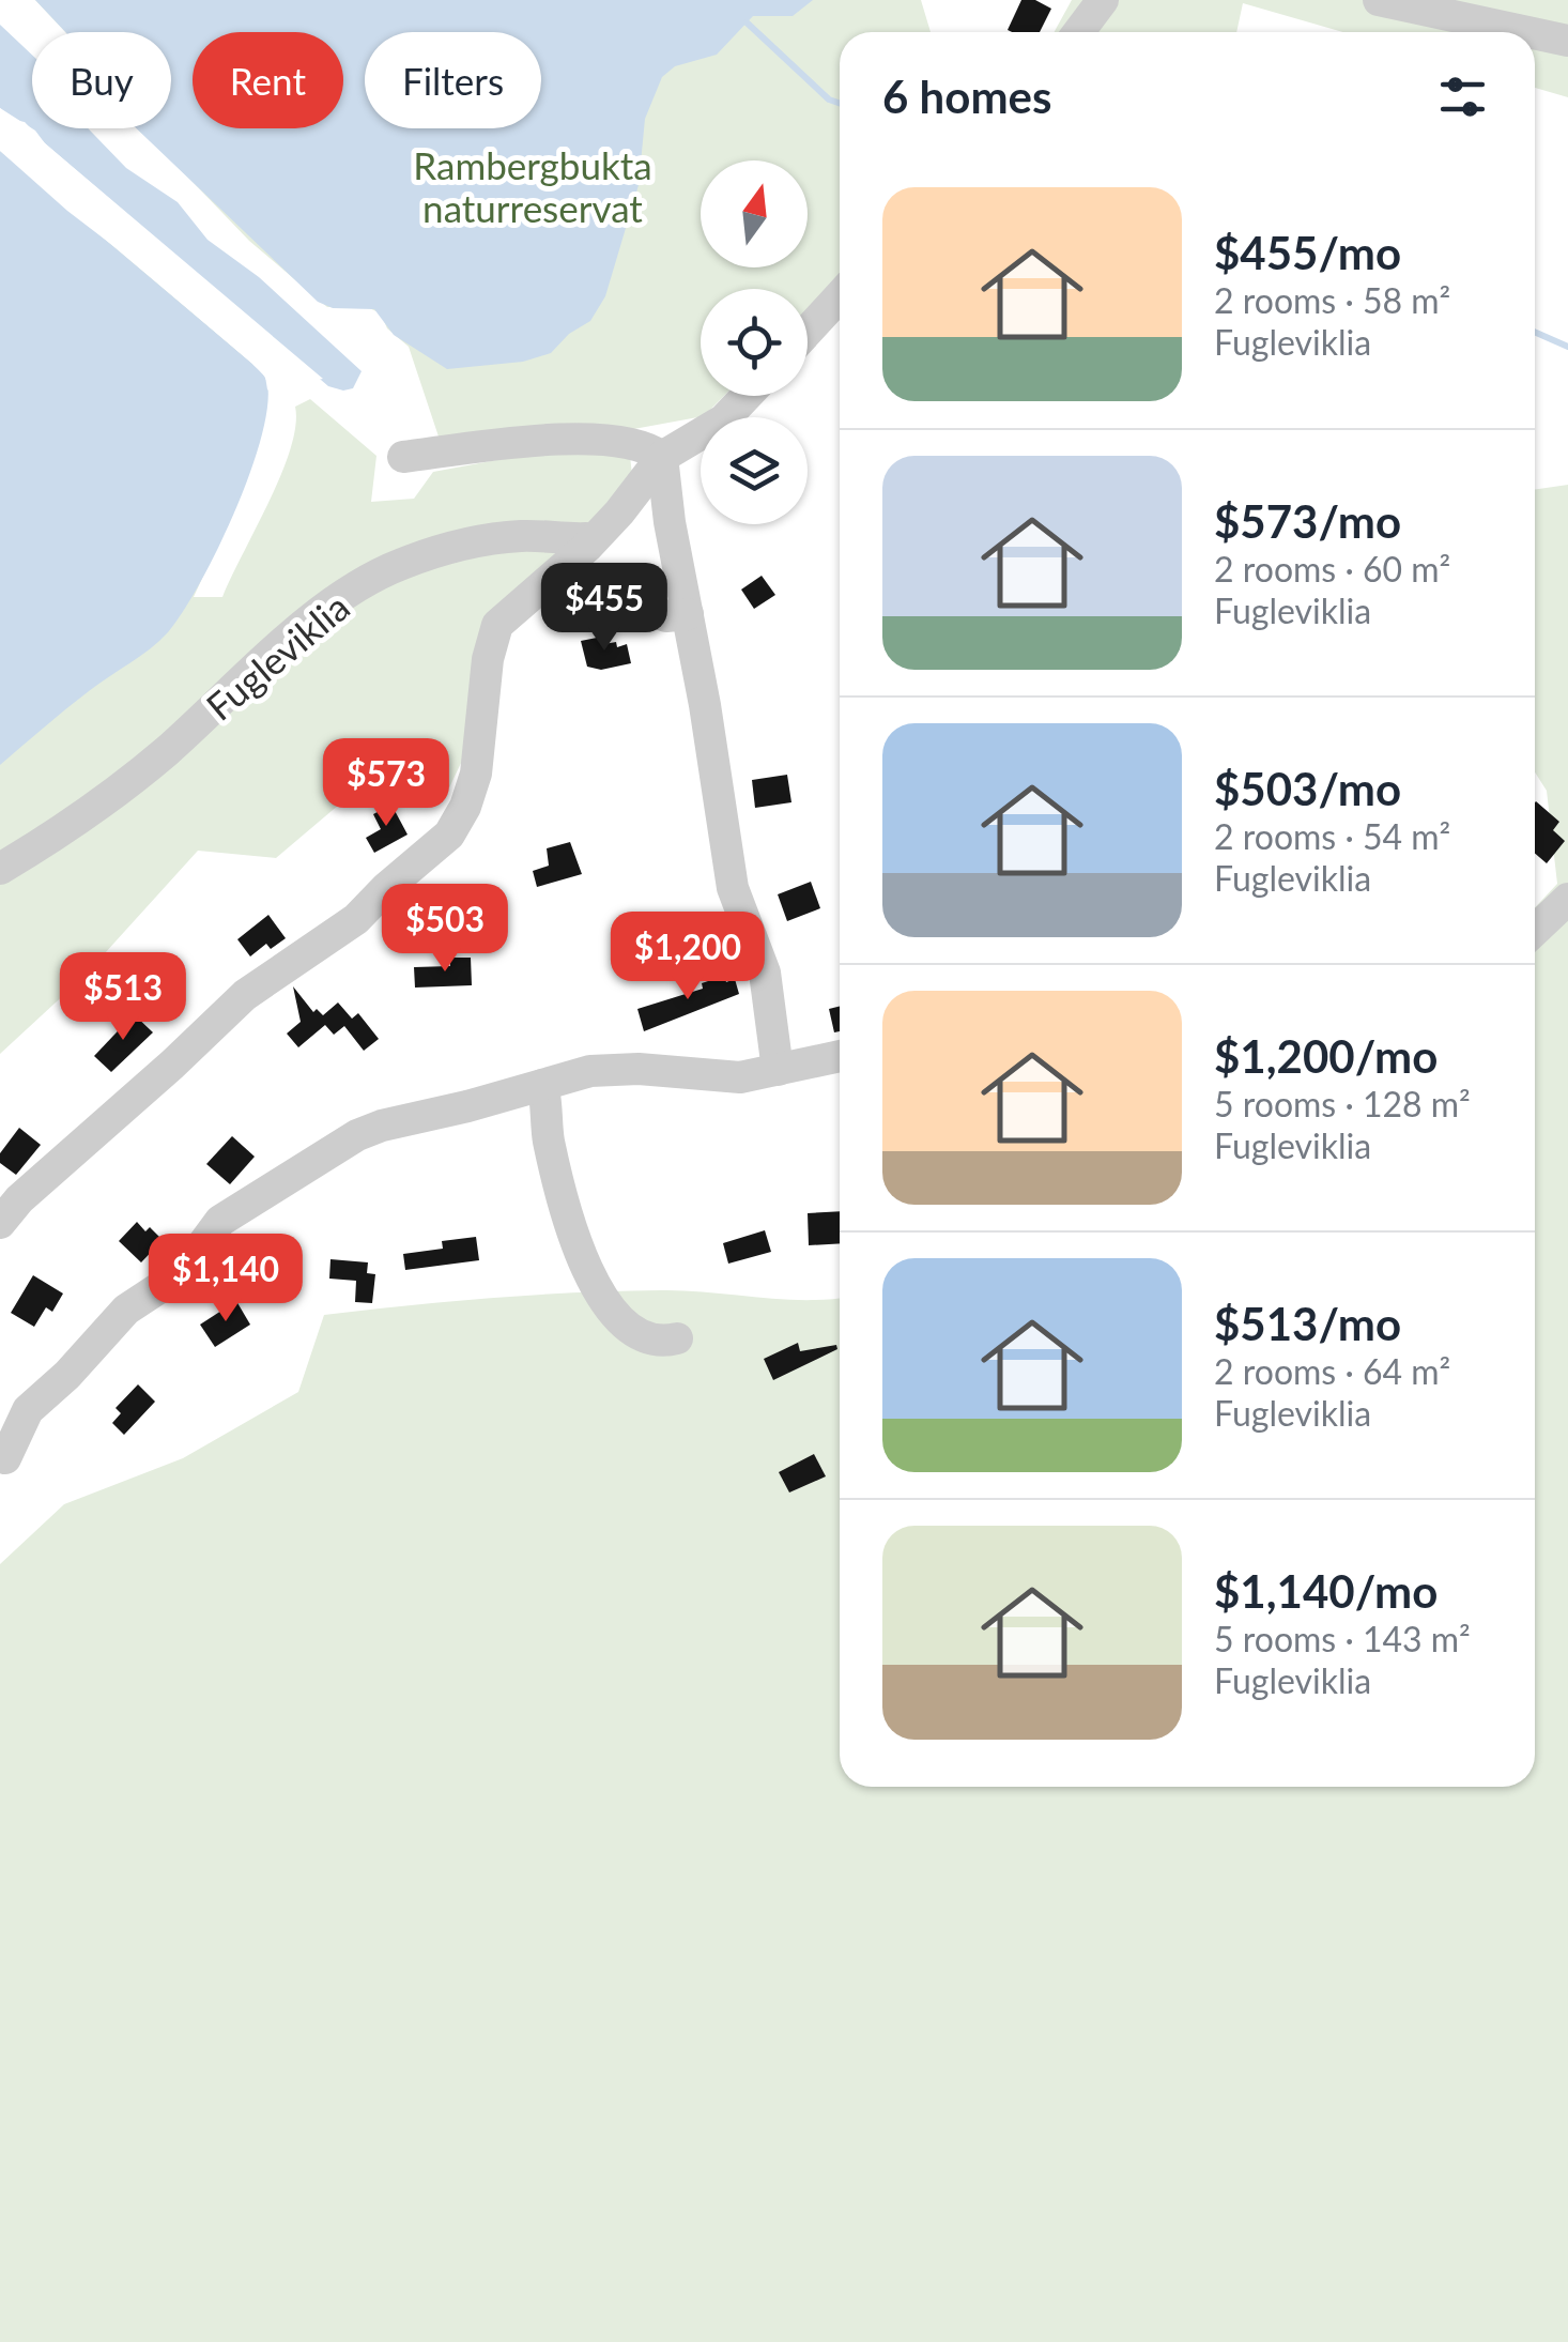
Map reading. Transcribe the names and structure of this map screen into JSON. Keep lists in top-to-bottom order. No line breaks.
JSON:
{"streets":{"street":["Fugleviklia"]},"parks":["Rambergbukta naturreservat"],"north":"top","page":{"chip":["Buy","Rent","Filters"],"heading":"6 homes","list":[{"name":"$455/mo","note":"2 rooms · 58 m² · Fugleviklia"},{"name":"$573/mo","note":"2 rooms · 60 m² · Fugleviklia"},{"name":"$503/mo","note":"2 rooms · 54 m² · Fugleviklia"},{"name":"$1,200/mo","note":"5 rooms · 128 m² · Fugleviklia"},{"name":"$513/mo","note":"2 rooms · 64 m² · Fugleviklia"},{"name":"$1,140/mo","note":"5 rooms · 143 m² · Fugleviklia"}],"price":["$455","$573","$503","$1,200","$513","$1,140"]}}
